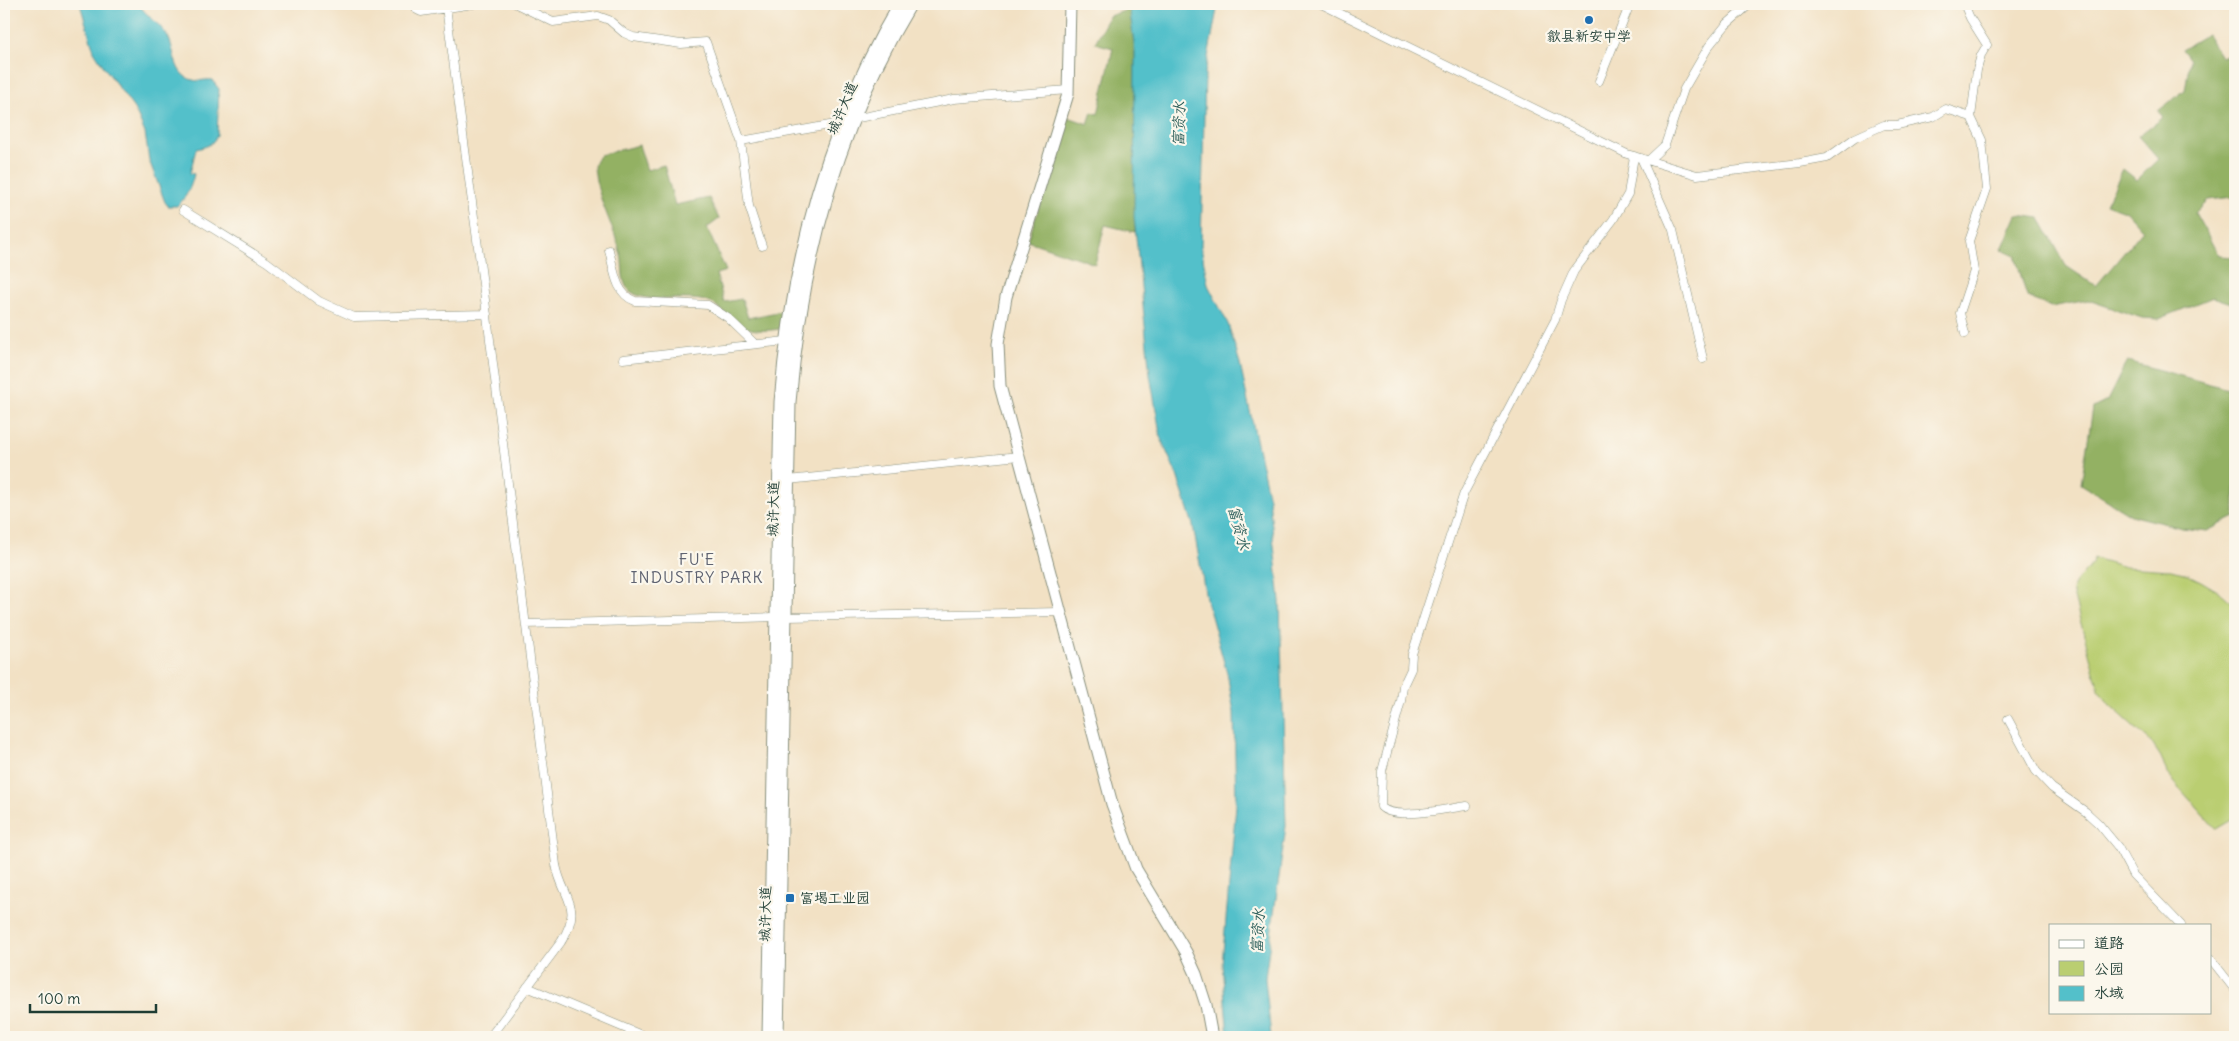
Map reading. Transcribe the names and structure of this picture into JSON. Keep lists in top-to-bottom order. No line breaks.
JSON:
{"streets":{"main road":["城许大道"]},"districts":["FU'E INDUSTRY PARK"],"water":["富资水"],"places":{"other":["歙县新安中学"],"transit":["富堨工业园"]},"legend":["道路","公园","水域"],"scale_bar":"100 m"}
